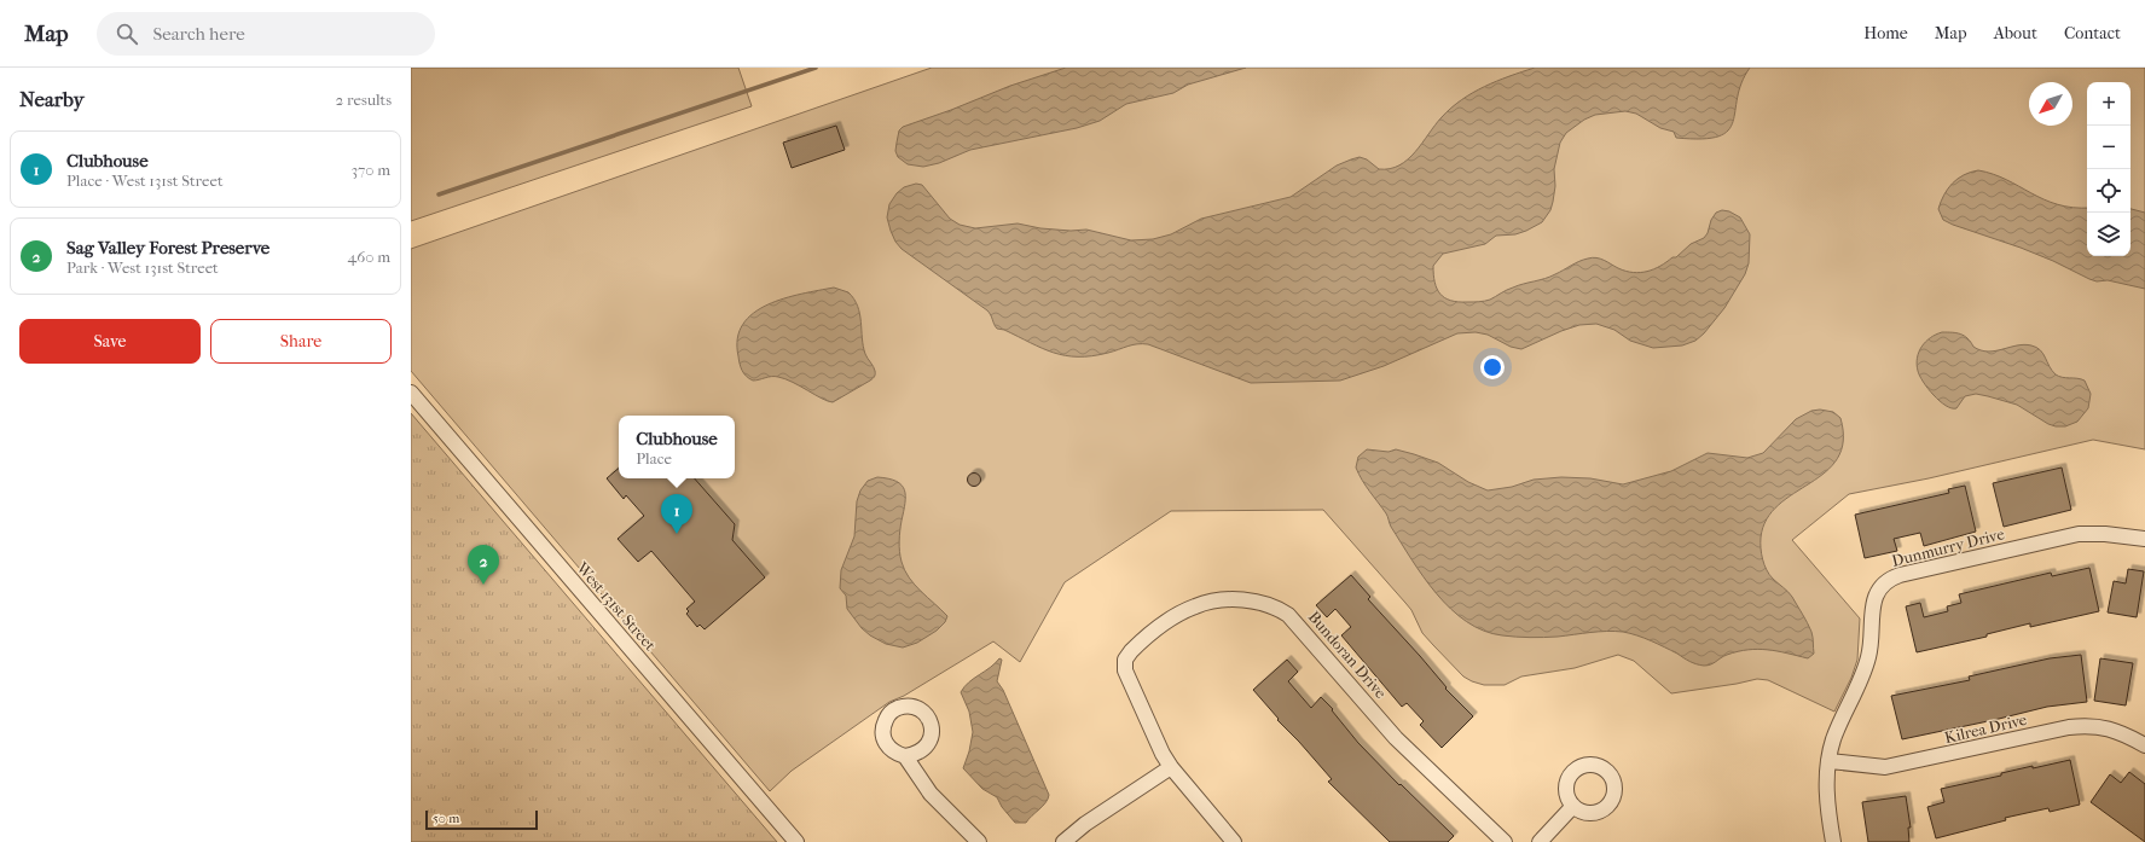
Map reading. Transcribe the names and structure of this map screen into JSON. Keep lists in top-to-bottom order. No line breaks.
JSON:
{"streets":{"street":["Dunmurry Drive","West 131st Street","Bundoran Drive","Kilrea Drive"]},"crossings":[["Dunmurry Drive","Kilrea Drive"]],"scale_bar":"50 m","north":"bottom left","page":{"header":"Map","search":"Search here","nav":["Home","Map","About","Contact"],"heading":["Nearby","2 results"],"map_buttons":["+","−"],"list":[{"mark":"1","name":"Clubhouse","note":"Place · West 131st Street","value":"370 m"},{"mark":"2","name":"Sag Valley Forest Preserve","note":"Park · West 131st Street","value":"460 m"}],"buttons":["Save","Share"],"popup":["Clubhouse","Place"],"pins":["1","2"],"scale":"50 m"}}
